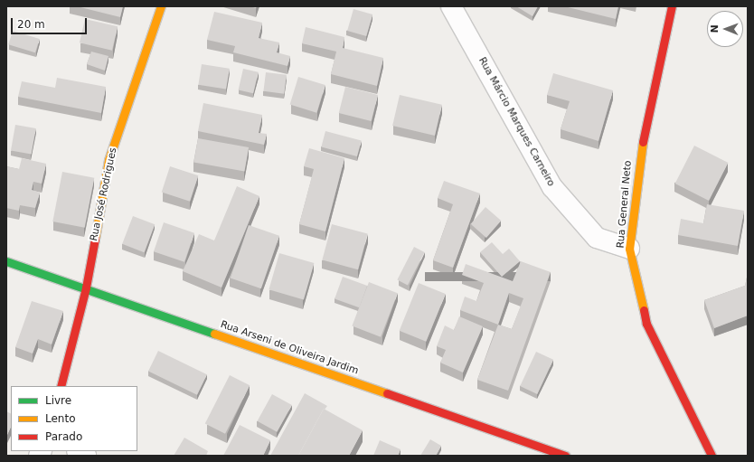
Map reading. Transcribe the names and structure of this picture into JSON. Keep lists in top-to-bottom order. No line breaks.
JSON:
{"streets":{"street":["Rua Márcio Marques Carneiro","Rua José Rodrigues","Rua General Neto","Rua Arseni de Oliveira Jardim"]},"crossings":[["Rua Márcio Marques Carneiro","Rua General Neto"],["Rua José Rodrigues","Rua Arseni de Oliveira Jardim"]],"legend":["Livre","Lento","Parado"],"scale_bar":"20 m","north":"left"}
